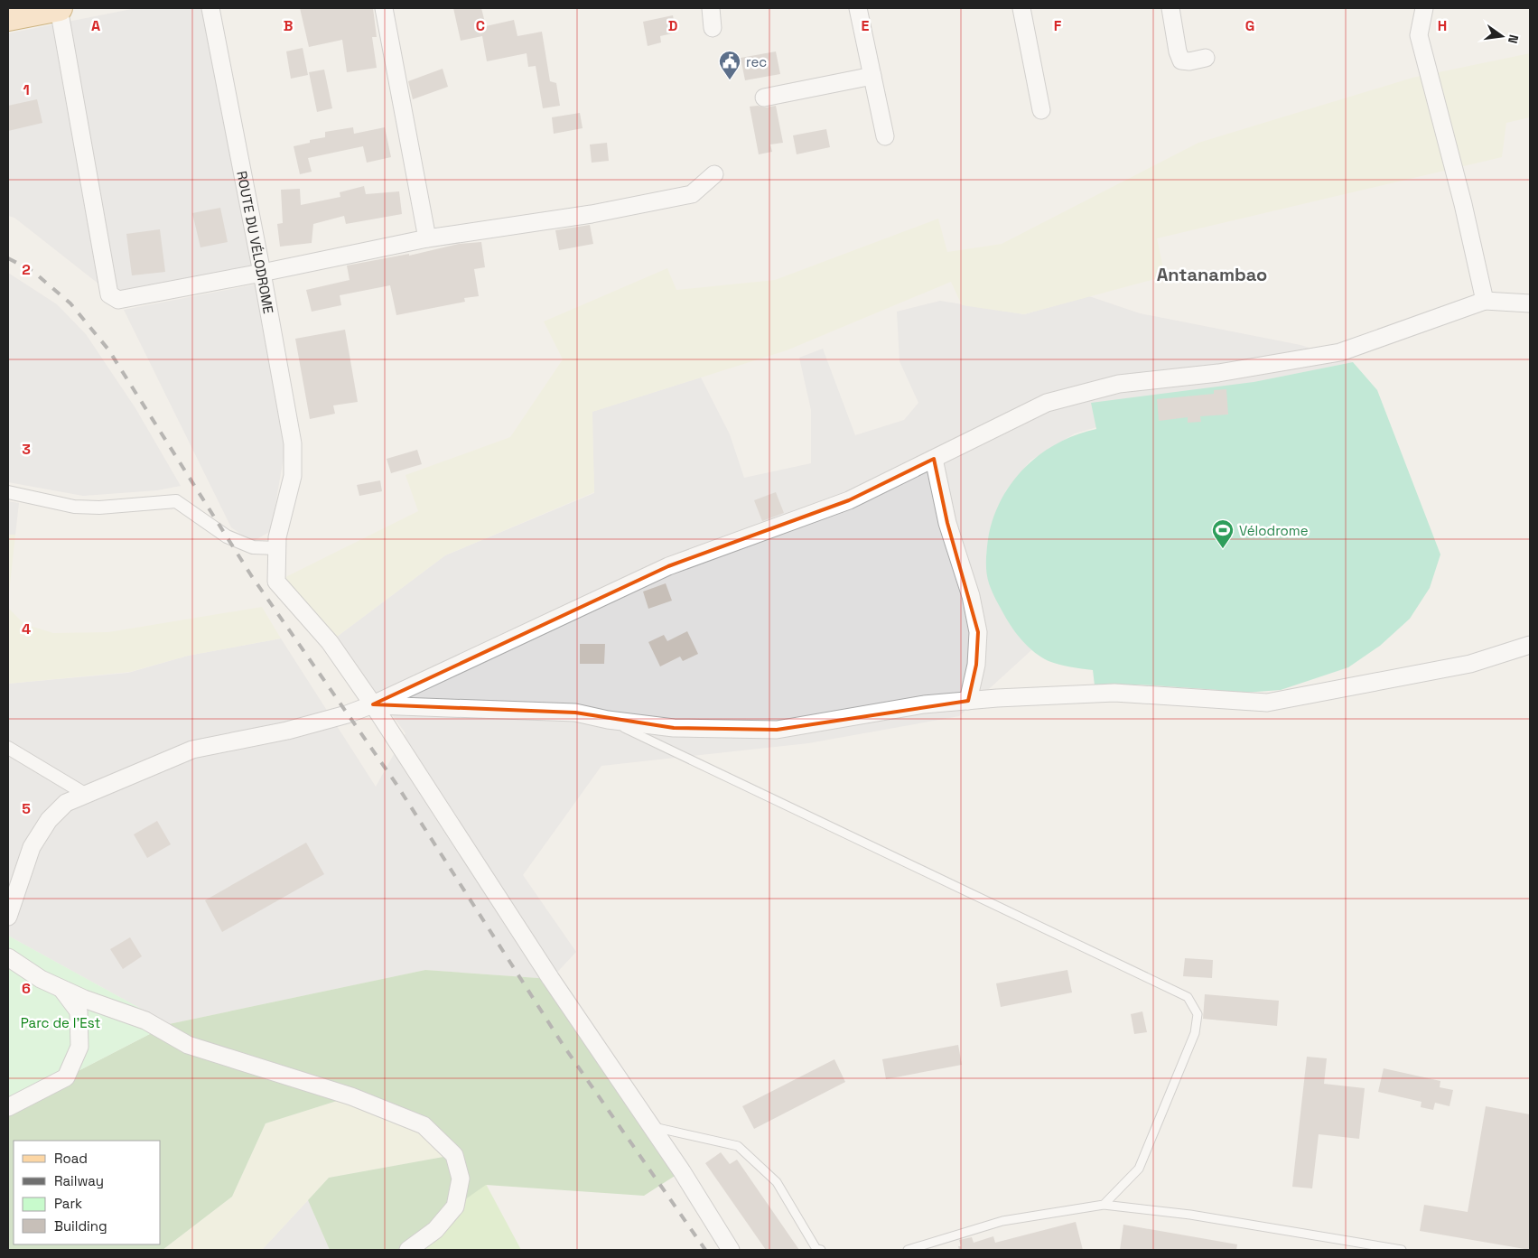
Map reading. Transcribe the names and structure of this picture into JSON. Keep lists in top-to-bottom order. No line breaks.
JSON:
{"streets":{"street":["ROUTE DU VÉLODROME"]},"districts":["Antanambao"],"parks":["Parc de l'Est"],"places":{"public building":["rec"],"sports":["Vélodrome"]},"legend":["Road","Railway","Park","Building"],"north":"right","grid":{"columns":["A","B","C","D","E","F","G","H"],"rows":["1","2","3","4","5","6"]}}
